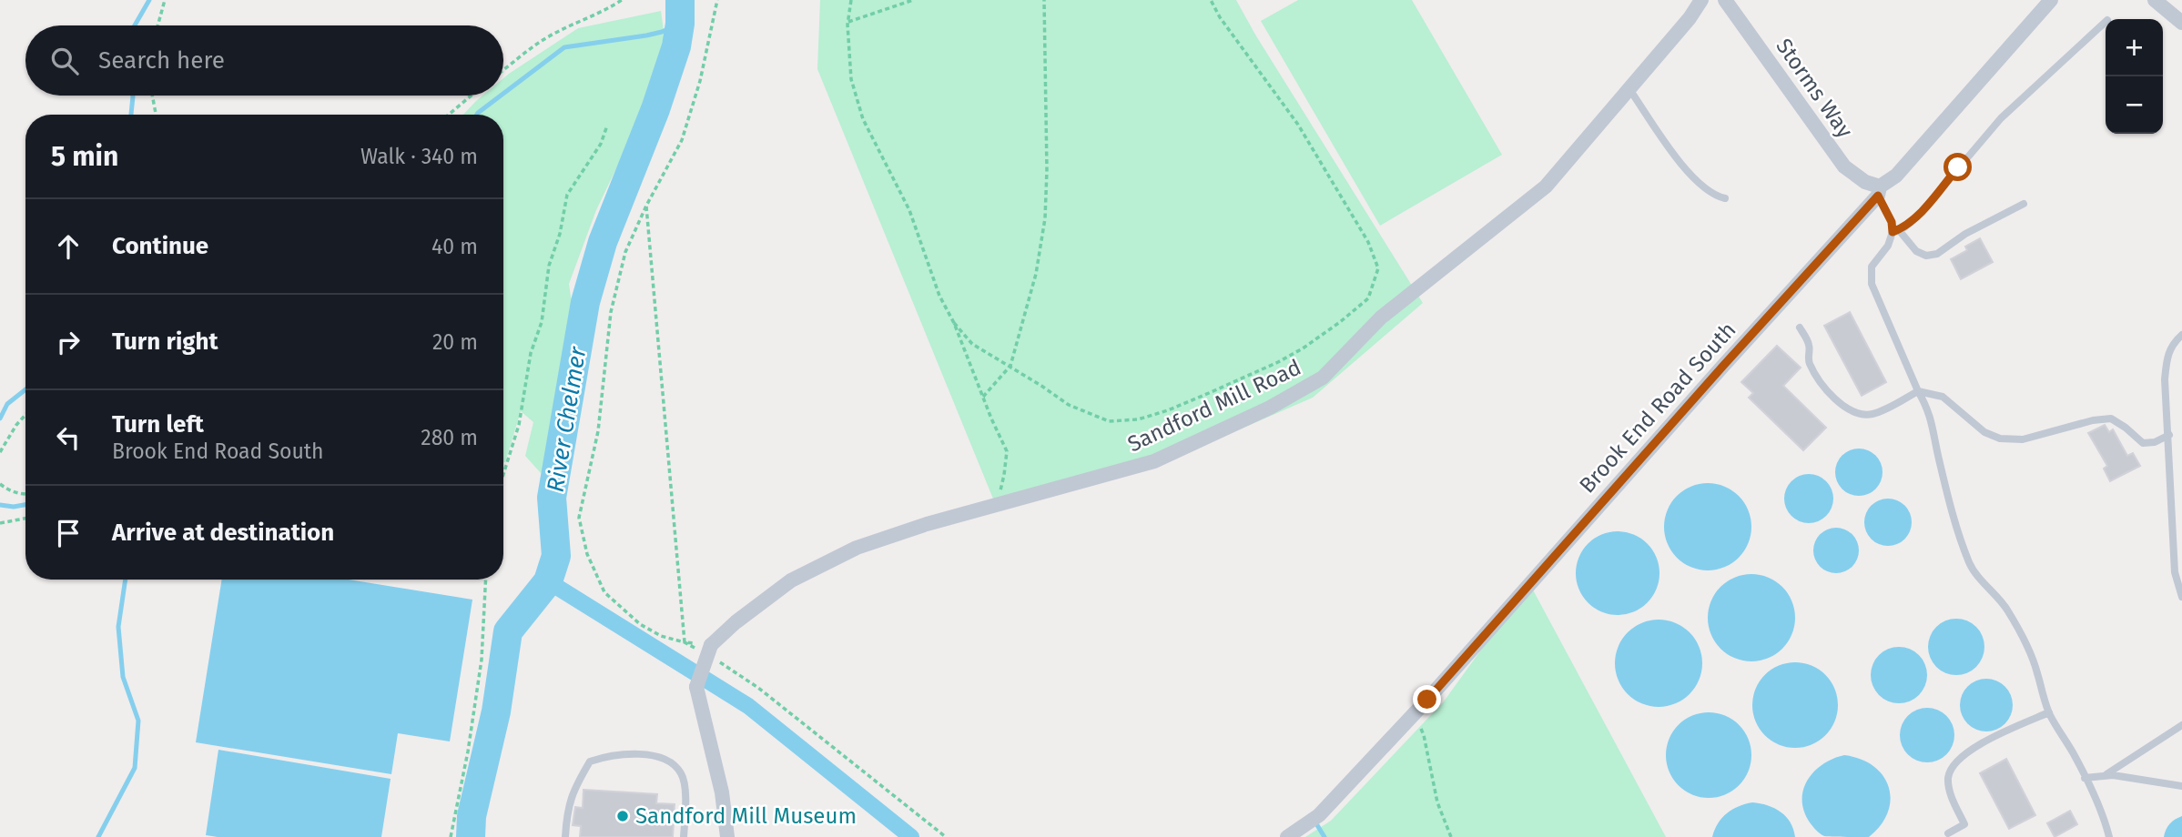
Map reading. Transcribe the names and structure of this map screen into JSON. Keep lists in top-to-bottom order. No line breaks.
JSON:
{"streets":{"street":["Storms Way","Sandford Mill Road","Brook End Road South"]},"crossings":[["Storms Way","Brook End Road South"]],"water":["River Chelmer"],"places":["Sandford Mill Museum"],"page":{"map_buttons":["+","−"],"search":"Search here","heading":["5 min","Walk · 340 m"],"list":[["Continue","40 m"],["Turn right","20 m"],["Turn left","Brook End Road South","280 m"],"Arrive at destination"]}}
